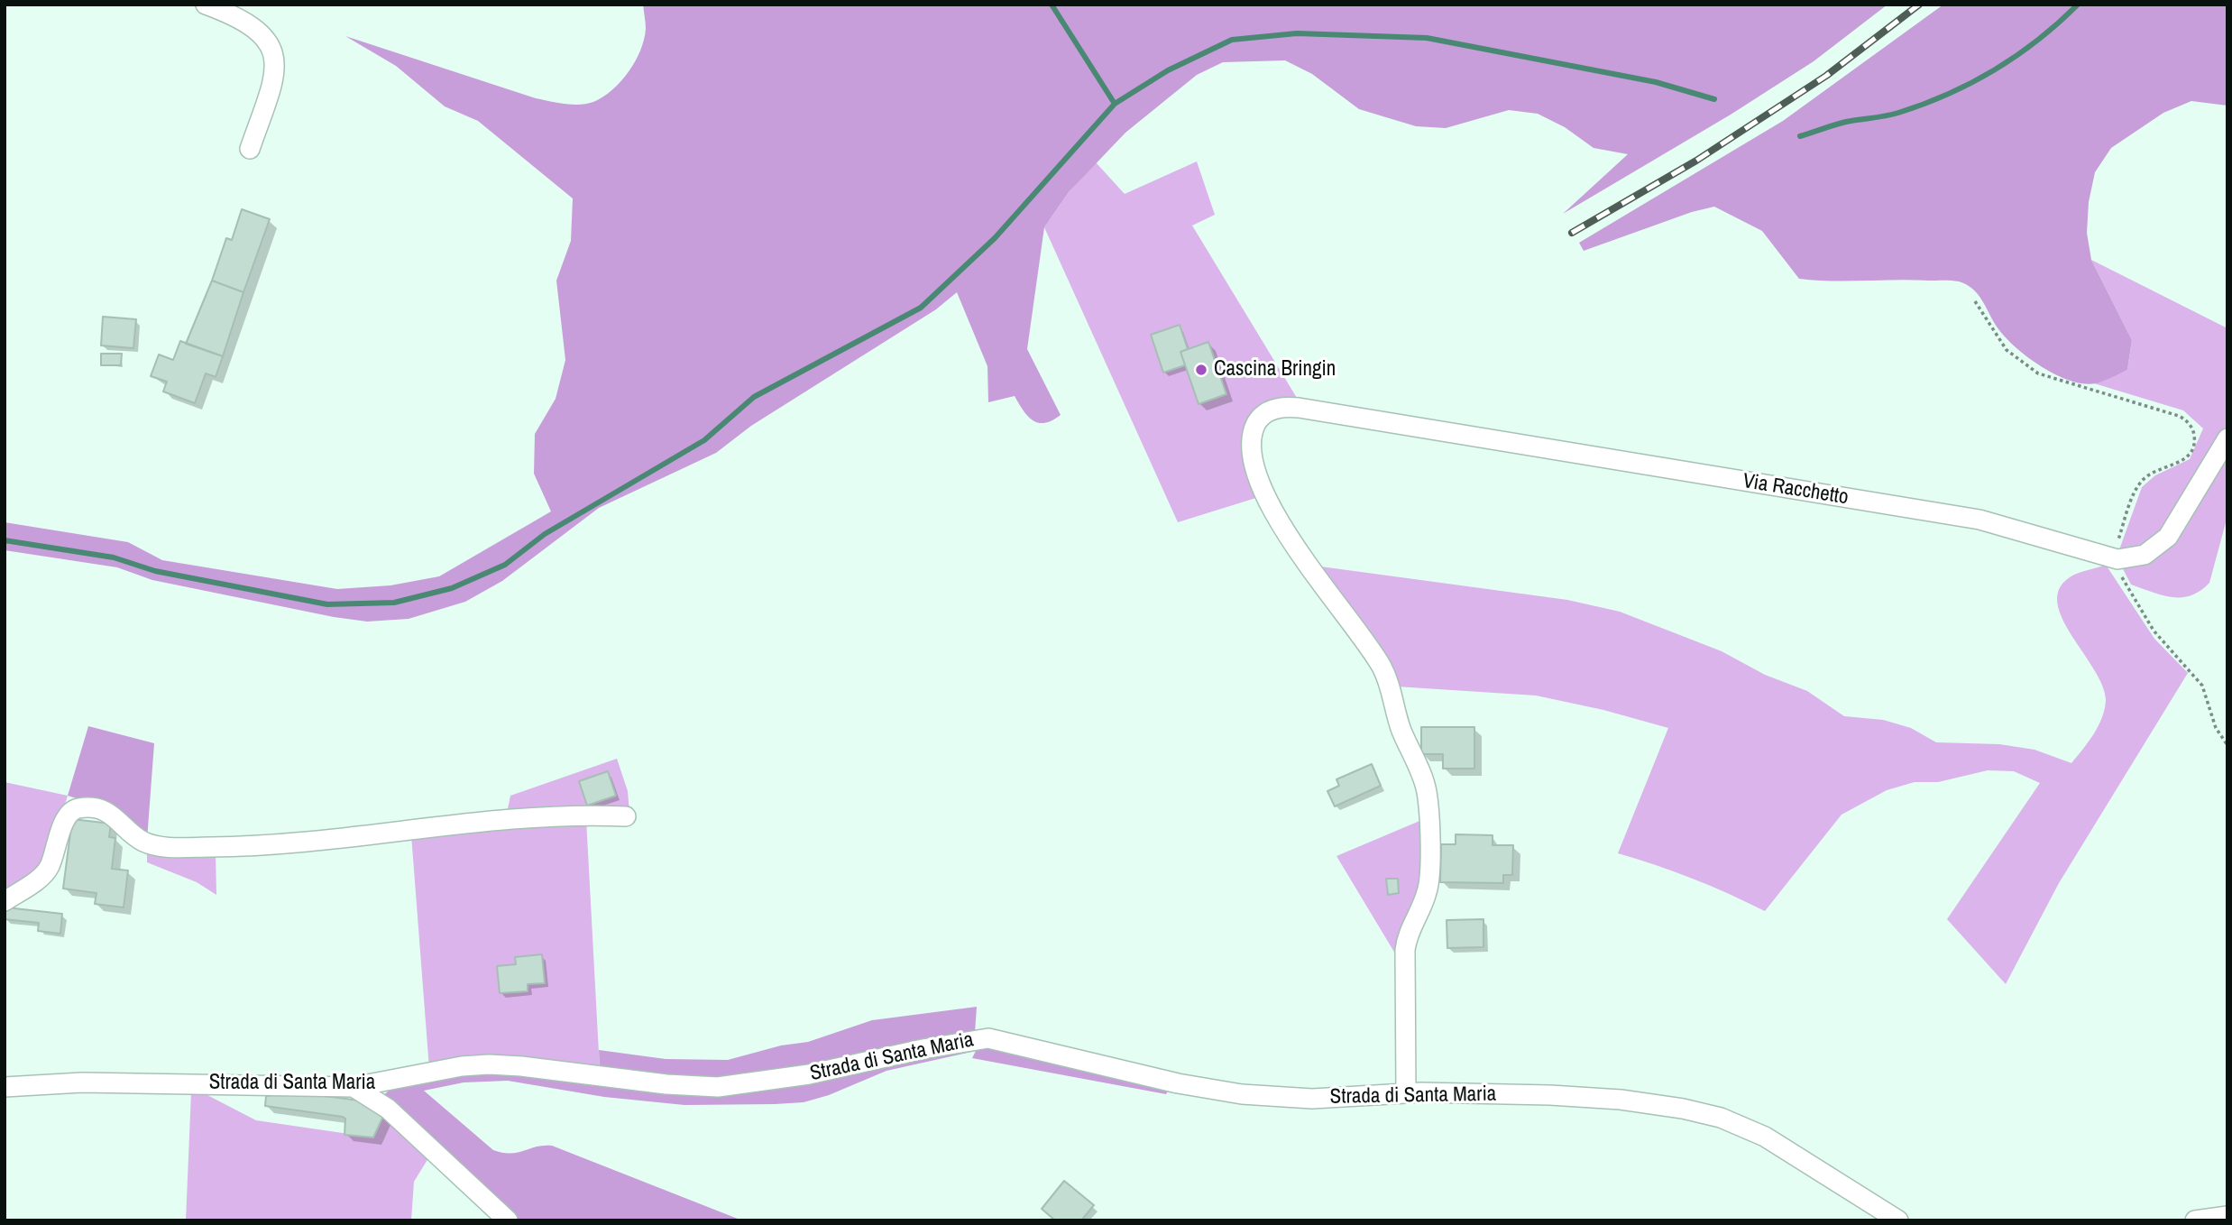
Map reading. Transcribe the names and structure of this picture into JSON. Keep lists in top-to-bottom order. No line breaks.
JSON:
{"streets":{"street":["Via Racchetto","Strada di Santa Maria"]},"crossings":[["Via Racchetto","Strada di Santa Maria"]],"places":["Cascina Bringin"]}
